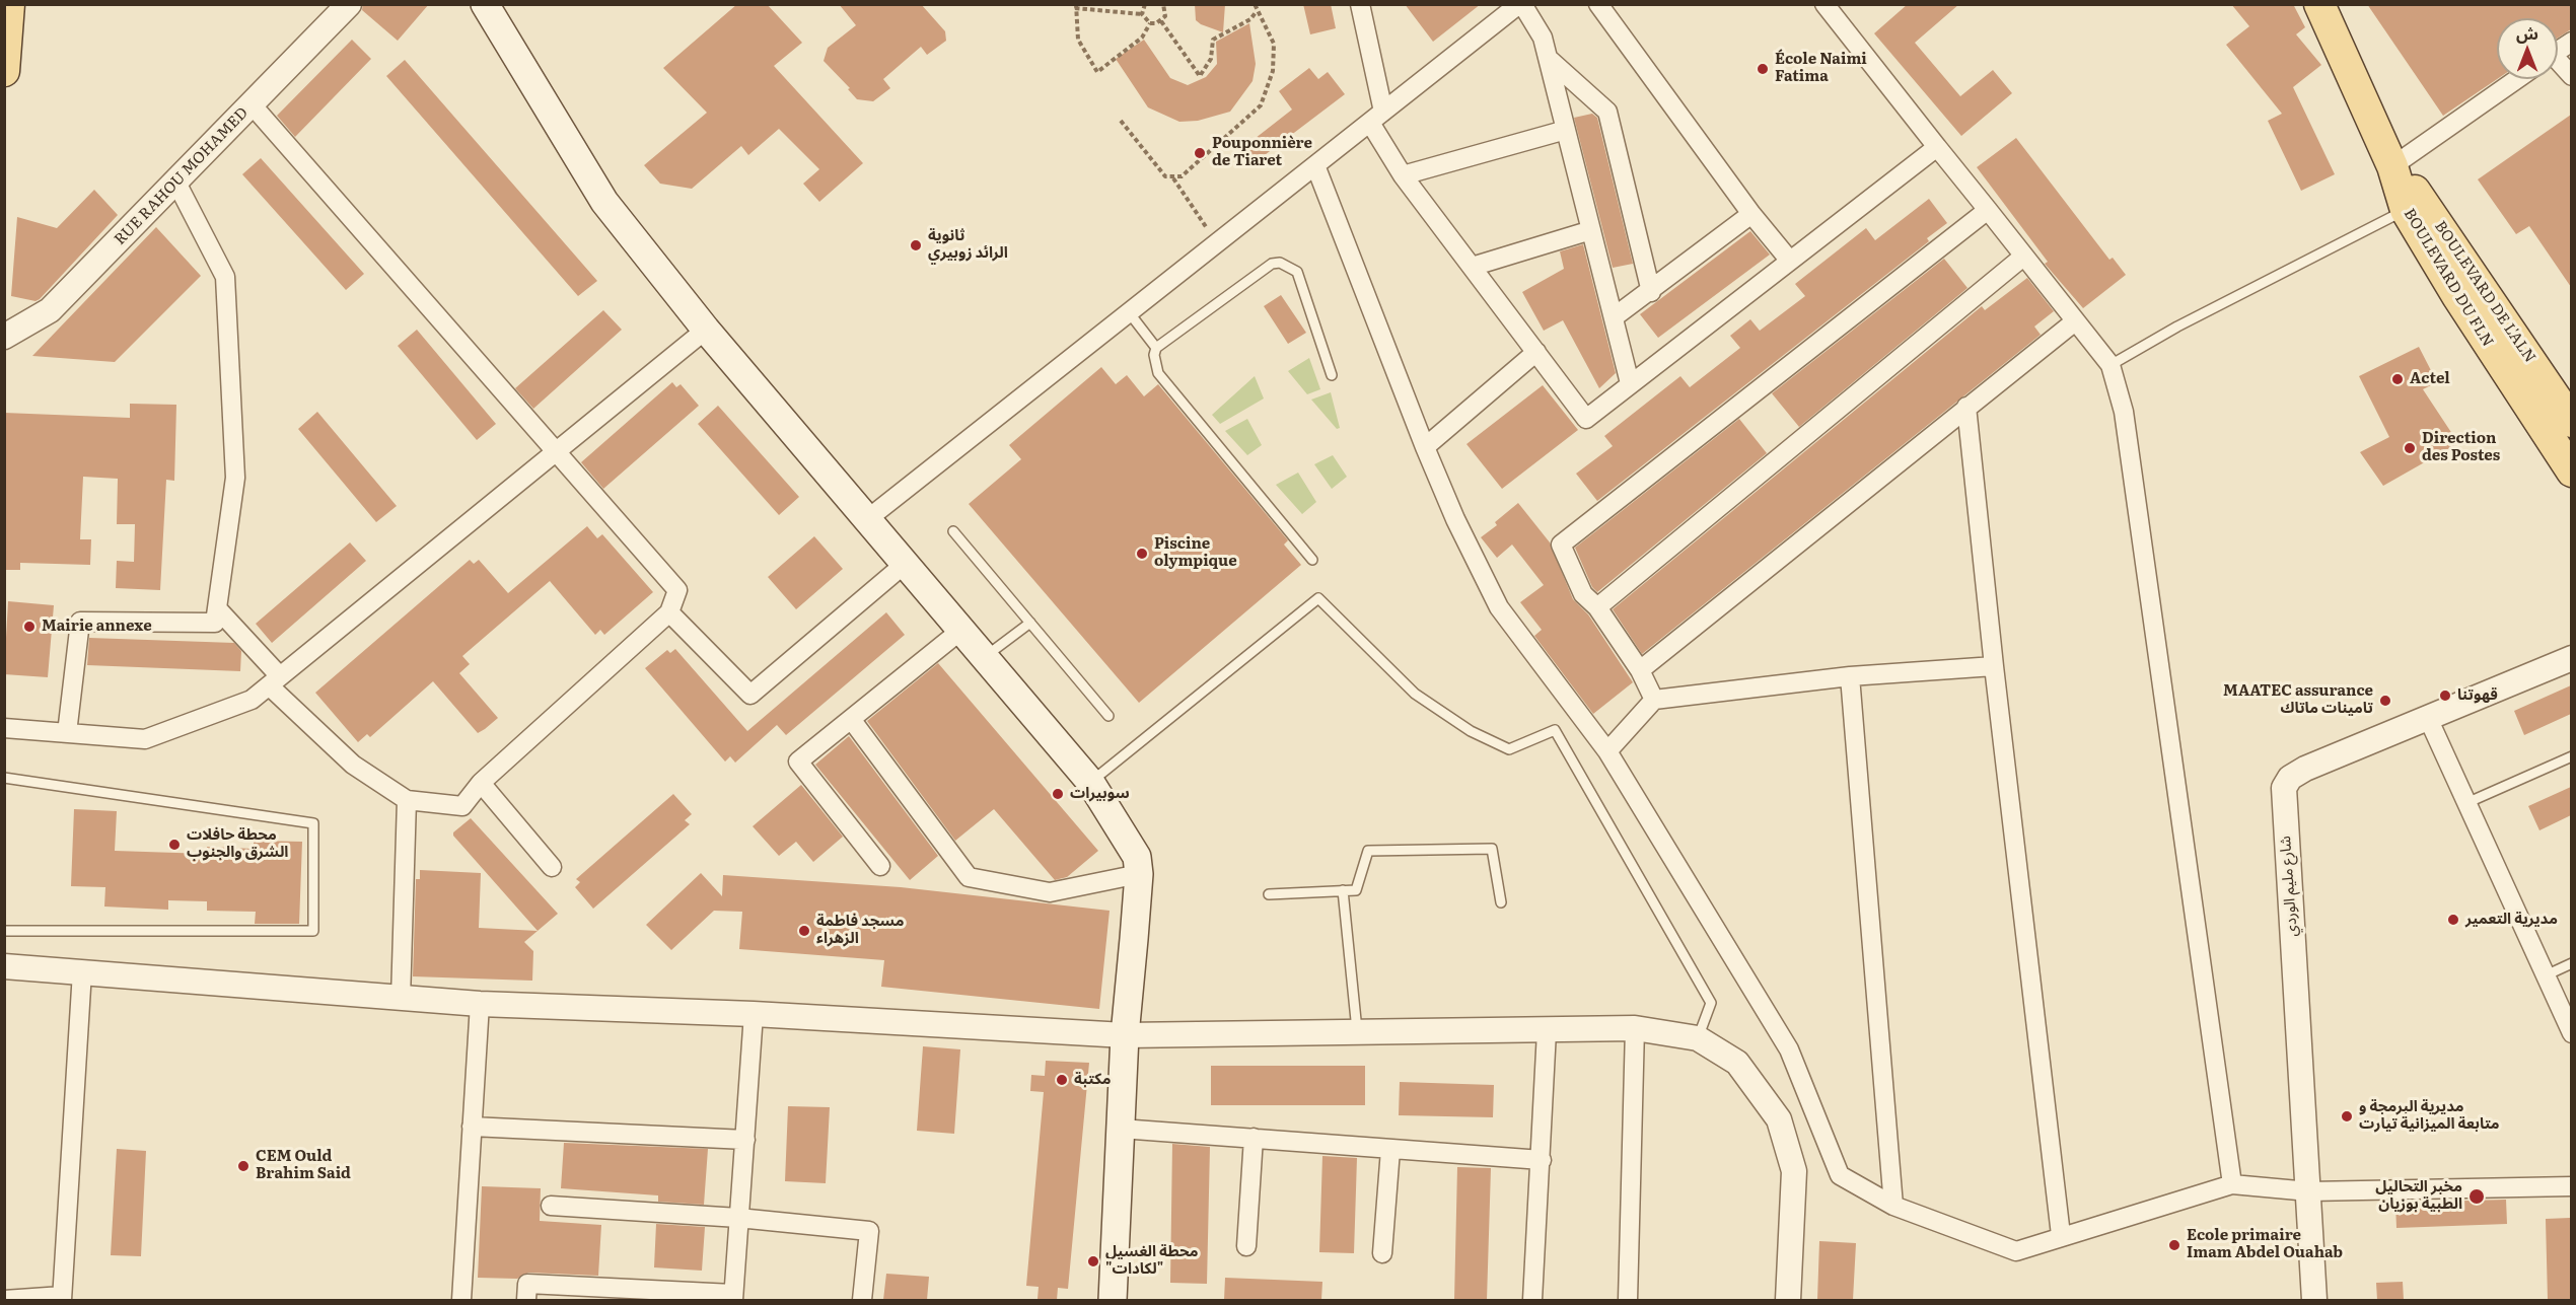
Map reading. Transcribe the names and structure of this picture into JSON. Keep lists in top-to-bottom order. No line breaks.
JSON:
{"streets":{"main road":["BOULEVARD DU FLN","BOULEVARD DE L'ALN"],"street":["RUE RAHOU MOHAMED","شارع مليم الوردي"]},"crossings":[["BOULEVARD DU FLN","BOULEVARD DE L'ALN"]],"places":["École Naimi Fatima","Pouponnière de Tiaret","ثانوية الرائد زوبيري","Actel","Direction des Postes","Piscine olympique","Mairie annexe","قهوتنا","MAATEC assurance تامينات ماتاك","سوبيرات","محطة حافلات الشرق والجنوب","مديرية التعمير","مسجد فاطمة الزهراء","مكتبة","مديرية البرمجة و متابعة الميزانية تيارت","CEM Ould Brahim Said","مخبر التحاليل الطبية بوزيان","Ecole primaire Imam Abdel Ouahab","محطة الغسيل \"لكادات\""],"north":"top"}
